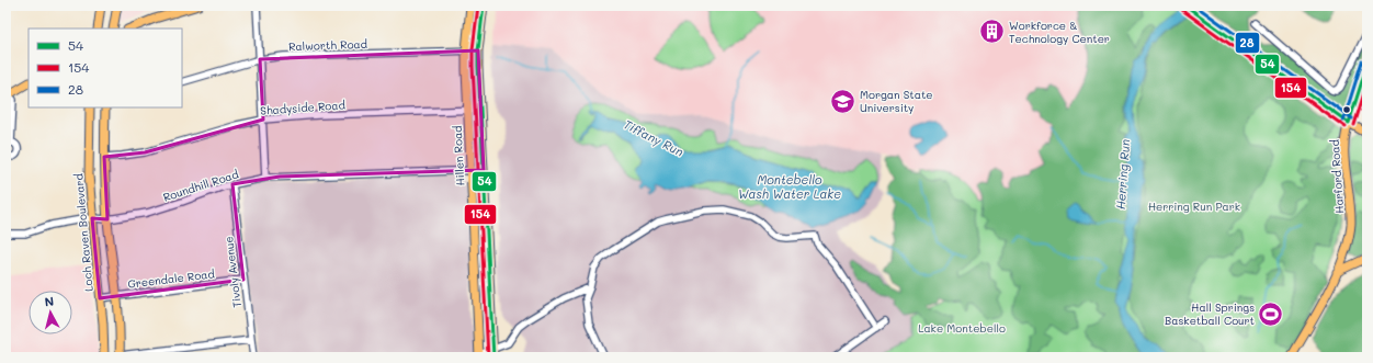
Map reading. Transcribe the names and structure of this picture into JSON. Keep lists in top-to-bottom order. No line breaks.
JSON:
{"streets":{"main road":["Hillen Road","Harford Road","Loch Raven Boulevard"],"street":["Ralworth Road","Shadyside Road","Roundhill Road","Tivoly Avenue","Greendale Road"]},"crossings":[["Ralworth Road","Hillen Road"],["Shadyside Road","Hillen Road"],["Hillen Road","Roundhill Road"],["Roundhill Road","Loch Raven Boulevard"],["Roundhill Road","Tivoly Avenue"],["Loch Raven Boulevard","Greendale Road"],["Tivoly Avenue","Greendale Road"]],"water":["Tiffany Run","Herring Run","Montebello Wash Water Lake"],"parks":["Herring Run Park","Lake Montebello"],"places":{"building":["Workforce & Technology Center"],"school or university":["Morgan State University"],"sports":["Hall Springs Basketball Court"]},"lines":["transit line 54","transit line 154","transit line 28"],"legend":["54","154","28"],"north":"top"}
